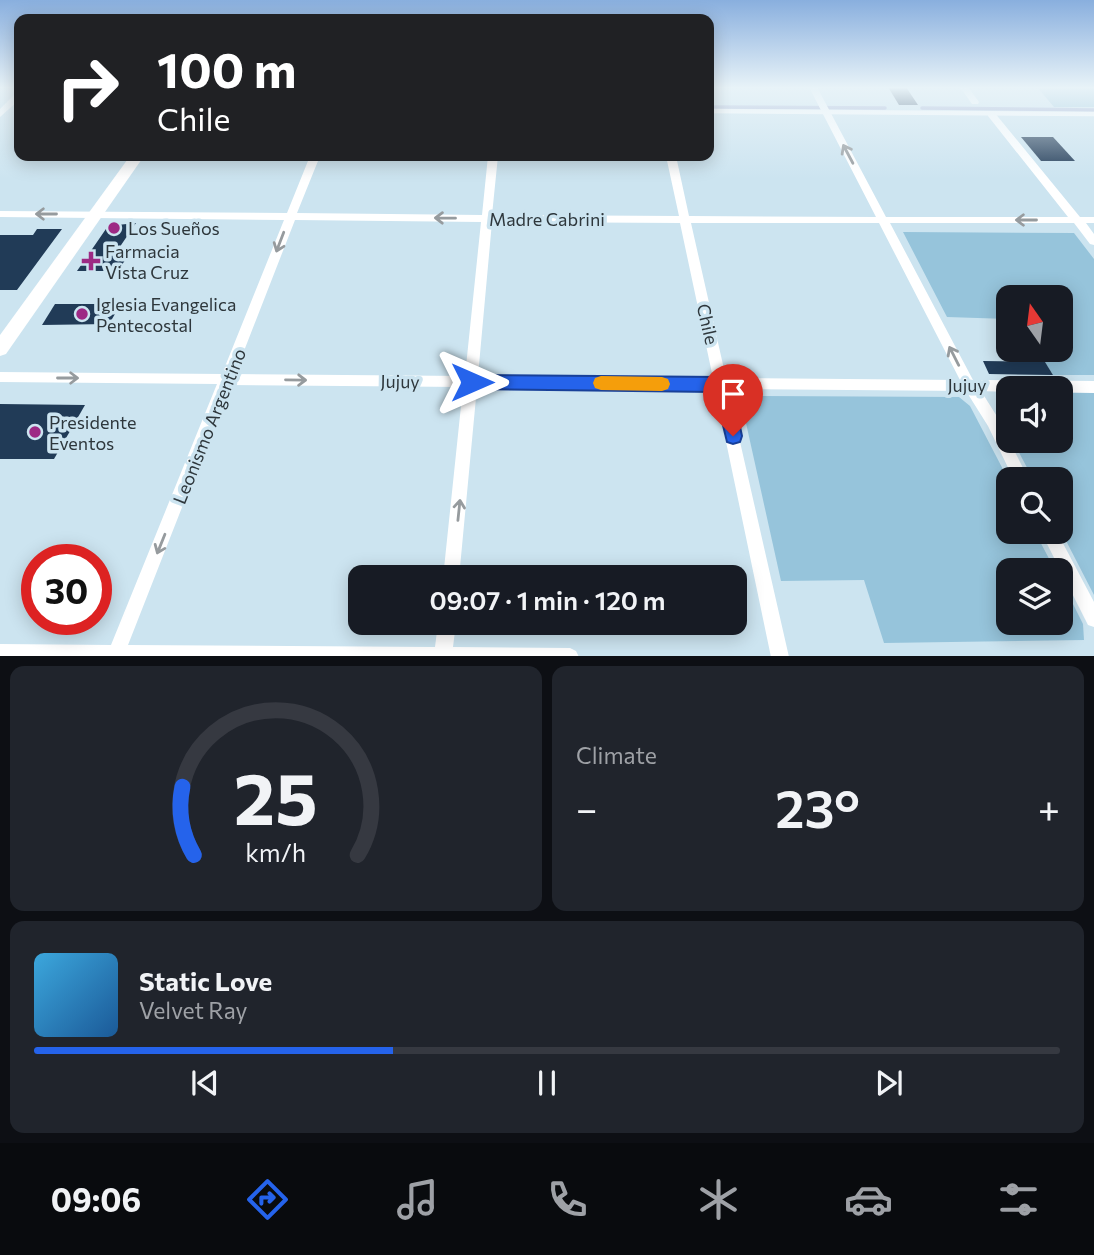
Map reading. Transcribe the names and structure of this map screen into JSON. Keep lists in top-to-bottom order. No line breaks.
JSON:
{"streets":{"street":["Madre Cabrini","Chile","Jujuy","Leonismo Argentino"]},"crossings":[["Madre Cabrini","Chile"],["Madre Cabrini","Leonismo Argentino"],["Chile","Jujuy"],["Jujuy","Leonismo Argentino"]],"one_way":["Madre Cabrini","Jujuy","Leonismo Argentino"],"places":{"other":["Los Sueños","Iglesia Evangelica Pentecostal","Presidente Eventos"],"health":["Farmacia Vista Cruz"]},"north":"top","page":{"turn":["100 m","Chile"],"limit":"30","trip":"09:07 · 1 min · 120 m","tile":"Climate","heat":["−","23°","+"],"song":["Static Love","Velvet Ray"],"tabs":"09:06","gauge":["25","km/h"]}}
